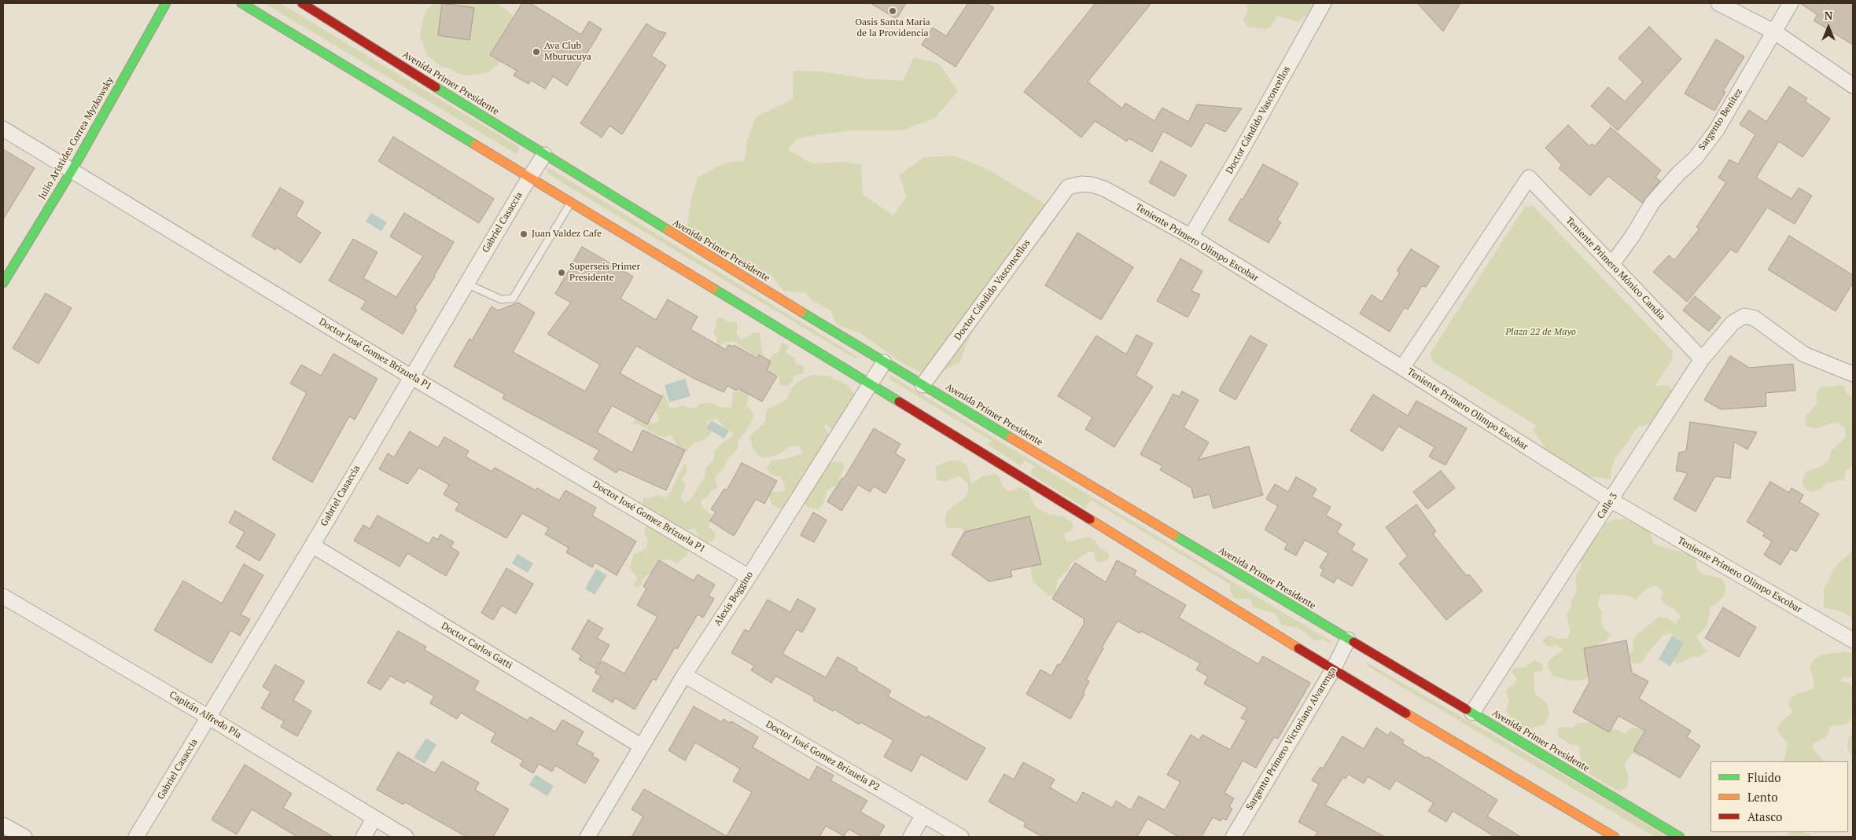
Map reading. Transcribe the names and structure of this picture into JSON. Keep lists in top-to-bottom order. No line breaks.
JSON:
{"streets":{"main road":["Avenida Primer Presidente","Julio Aristides Correa Myzkowsky"],"street":["Sargento Benítez","Doctor Cándido Vasconcellos","Gabriel Casaccia","Teniente Primero Olimpo Escobar","Teniente Primero Mónico Candia","Doctor José Gomez Brizuela P1","Calle 3","Alexis Boggino","Doctor Carlos Gatti","Capitán Alfredo Pla","Sargento Primero Victoriano Alvarenga","Doctor José Gomez Brizuela P2"]},"crossings":[["Avenida Primer Presidente","Doctor Cándido Vasconcellos"],["Avenida Primer Presidente","Gabriel Casaccia"],["Avenida Primer Presidente","Calle 3"],["Avenida Primer Presidente","Alexis Boggino"],["Avenida Primer Presidente","Sargento Primero Victoriano Alvarenga"],["Sargento Benítez","Teniente Primero Mónico Candia"],["Doctor Cándido Vasconcellos","Teniente Primero Olimpo Escobar"],["Julio Aristides Correa Myzkowsky","Doctor José Gomez Brizuela P1"],["Gabriel Casaccia","Doctor José Gomez Brizuela P1"],["Gabriel Casaccia","Doctor Carlos Gatti"],["Gabriel Casaccia","Capitán Alfredo Pla"],["Teniente Primero Olimpo Escobar","Teniente Primero Mónico Candia"],["Teniente Primero Olimpo Escobar","Calle 3"],["Teniente Primero Mónico Candia","Calle 3"],["Doctor José Gomez Brizuela P1","Alexis Boggino"],["Alexis Boggino","Doctor Carlos Gatti"],["Alexis Boggino","Doctor José Gomez Brizuela P2"]],"parks":["Plaza 22 de Mayo"],"places":["Oasis Santa Maria de la Providencia","Ava Club Mburucuya","Juan Valdez Cafe","Superseis Primer Presidente"],"legend":["Fluido","Lento","Atasco"],"north":"top"}
